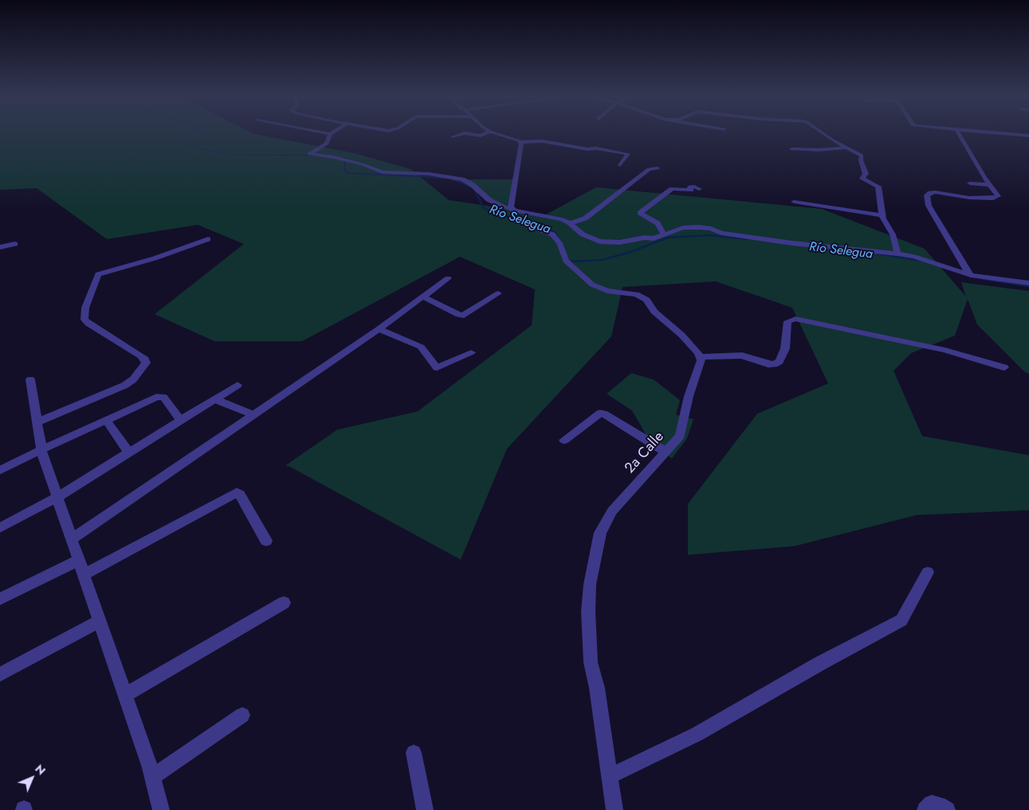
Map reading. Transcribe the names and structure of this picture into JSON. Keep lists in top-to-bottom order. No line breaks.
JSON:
{"streets":{"street":["2a Calle"]},"water":["Río Selegua"],"north":"top right"}
